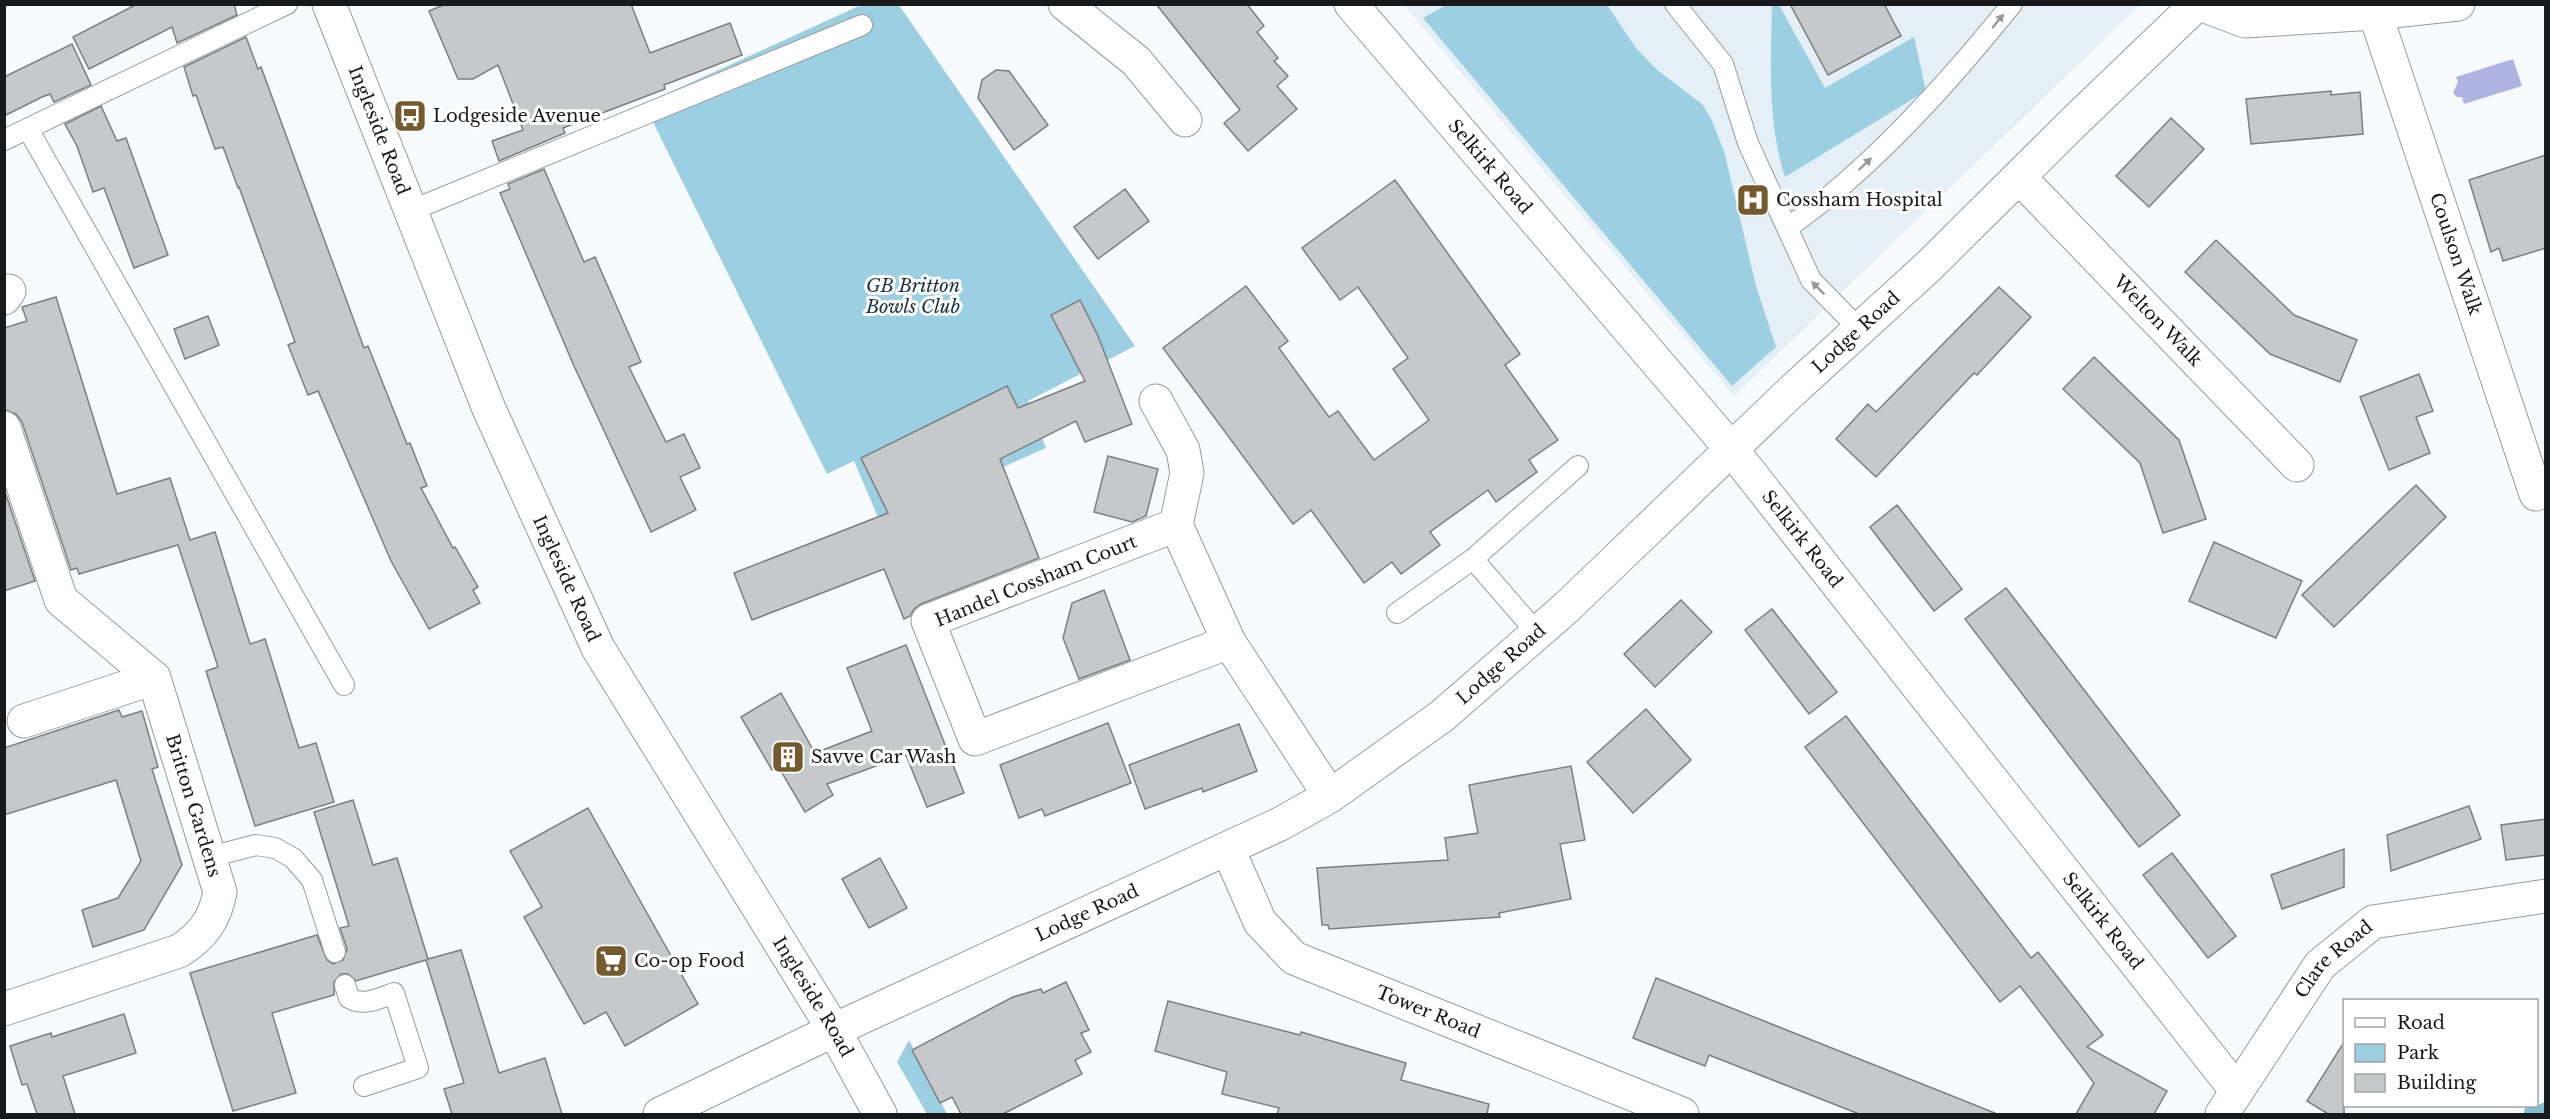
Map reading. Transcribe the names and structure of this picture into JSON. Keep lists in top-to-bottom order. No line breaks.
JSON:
{"streets":{"street":["Ingleside Road","Selkirk Road","Coulson Walk","Welton Walk","Lodge Road","Handel Cossham Court","Britton Gardens","Clare Road","Tower Road"]},"crossings":[["Ingleside Road","Lodge Road"],["Selkirk Road","Lodge Road"],["Selkirk Road","Clare Road"],["Welton Walk","Lodge Road"],["Lodge Road","Tower Road"]],"parks":["GB Britton Bowls Club"],"places":{"bus stop":["Lodgeside Avenue"],"hospital":["Cossham Hospital"],"building":["Savve Car Wash"],"supermarket":["Co-op Food"]},"legend":["Road","Park","Building"]}
